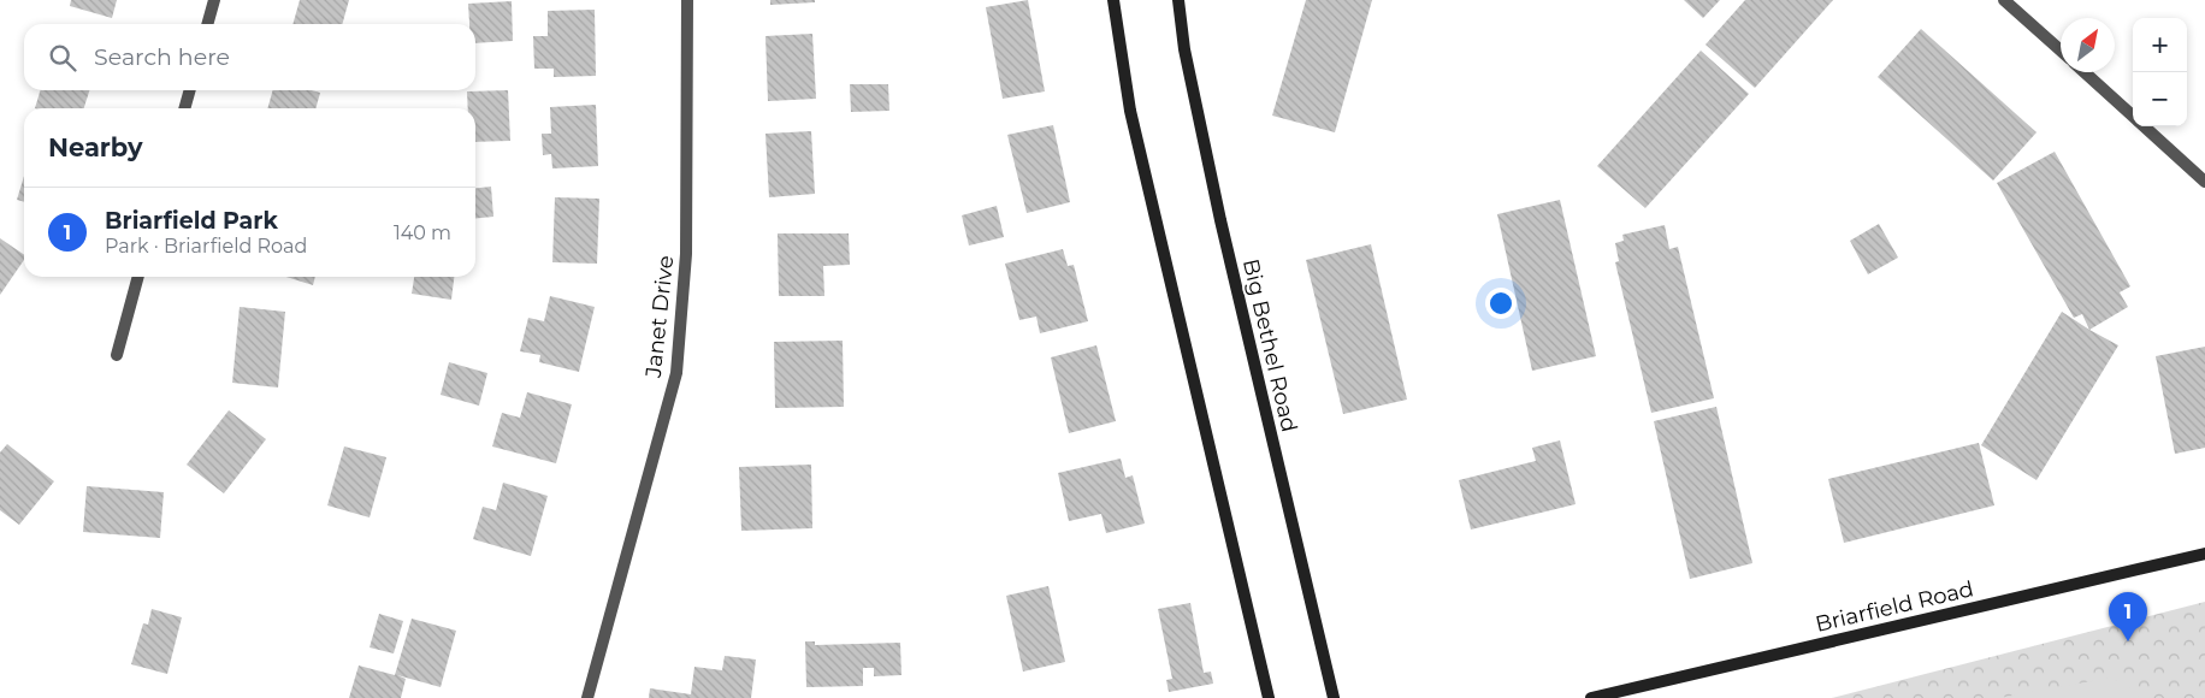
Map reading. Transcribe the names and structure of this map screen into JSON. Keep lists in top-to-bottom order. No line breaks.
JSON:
{"streets":{"main road":["Big Bethel Road","Briarfield Road"],"street":["Janet Drive"]},"north":"top right","page":{"map_buttons":["+","−"],"search":"Search here","heading":"Nearby","list":[{"mark":"1","name":"Briarfield Park","note":"Park · Briarfield Road","value":"140 m"}],"pins":"1"}}
